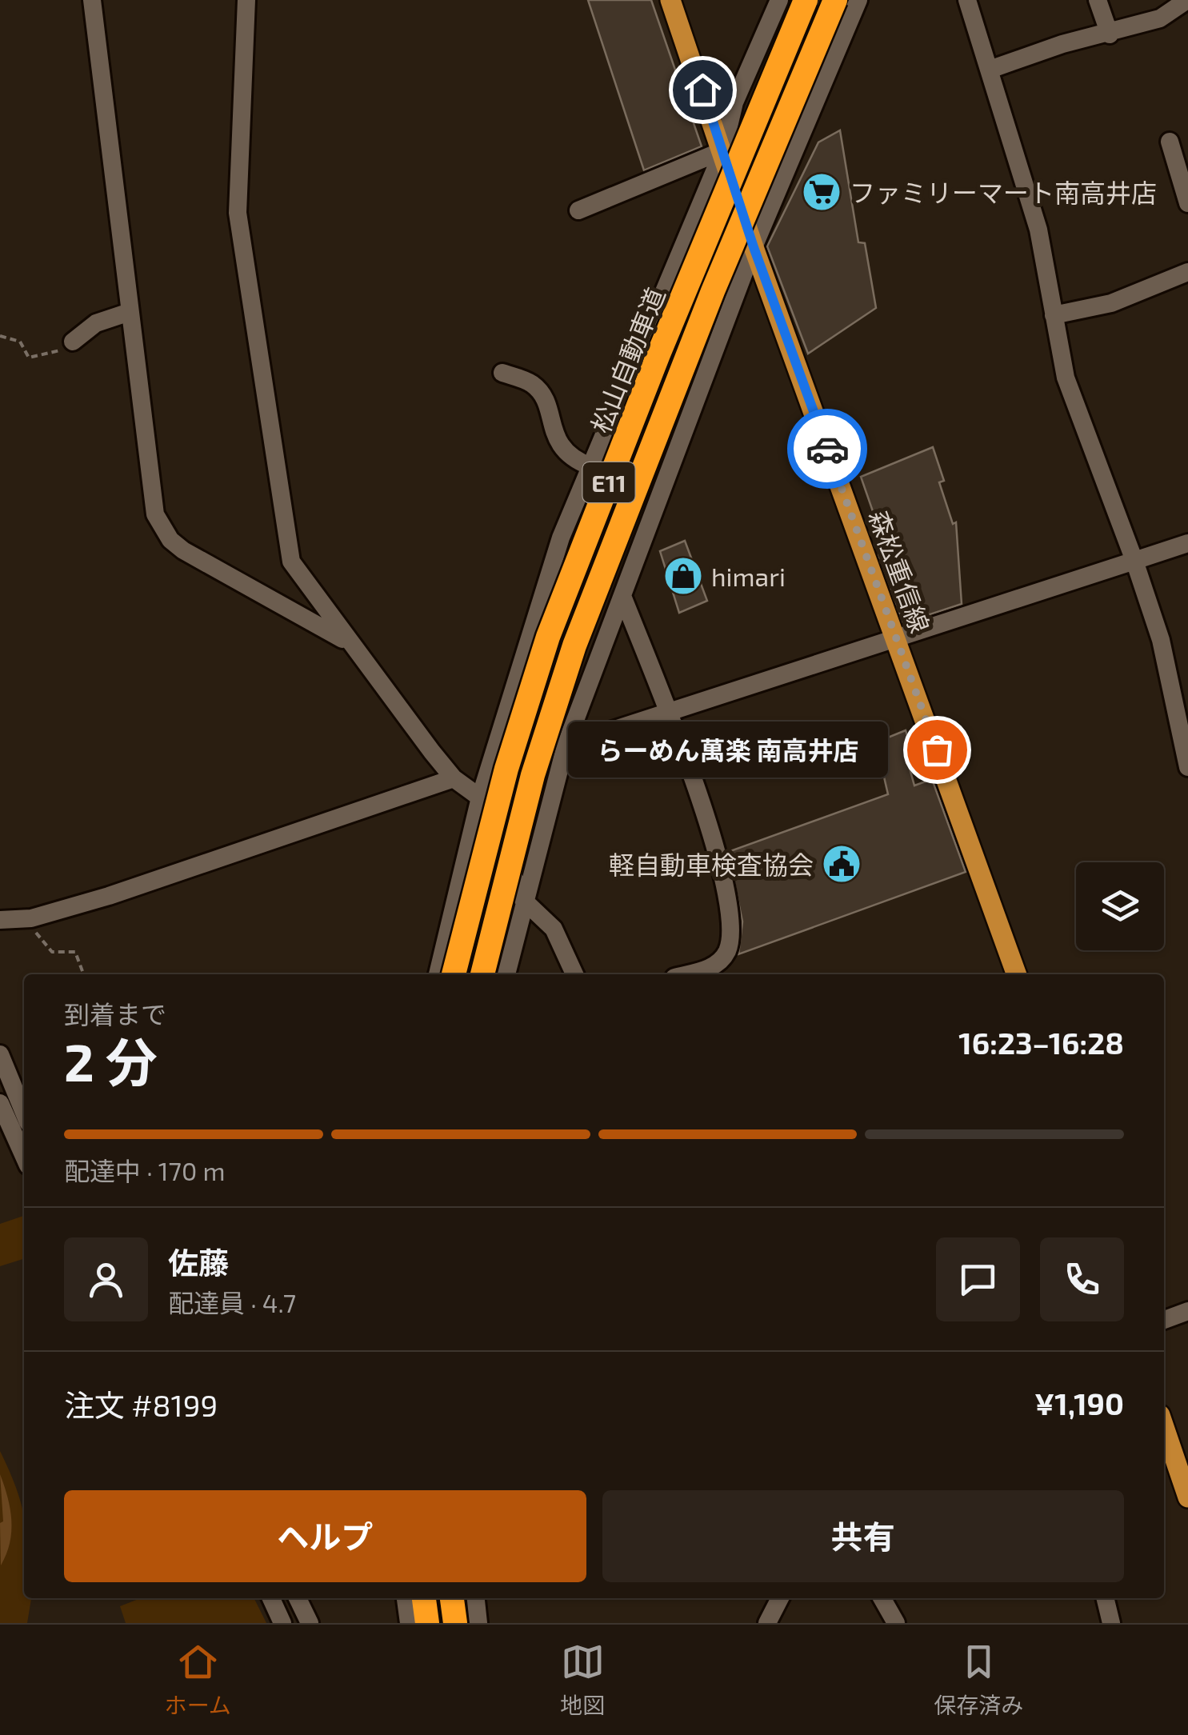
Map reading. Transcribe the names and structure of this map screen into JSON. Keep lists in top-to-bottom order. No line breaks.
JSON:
{"streets":{"highway":["松山自動車道","E11"],"main road":["森松重信線"]},"places":{"supermarket":["ファミリーマート南高井店"],"shop":["himari"],"other":["らーめん萬楽 南高井店"],"public building":["軽自動車検査協会"]},"page":{"bubble":"らーめん萬楽 南高井店","heading":["2 分","到着まで","16:23–16:28"],"panel":["佐藤","配達員 · 4.7","注文 #8199","¥1,190"],"bar":"配達中 · 170 m","buttons":["ヘルプ","共有"],"tabs":["ホーム","地図","保存済み"]}}
